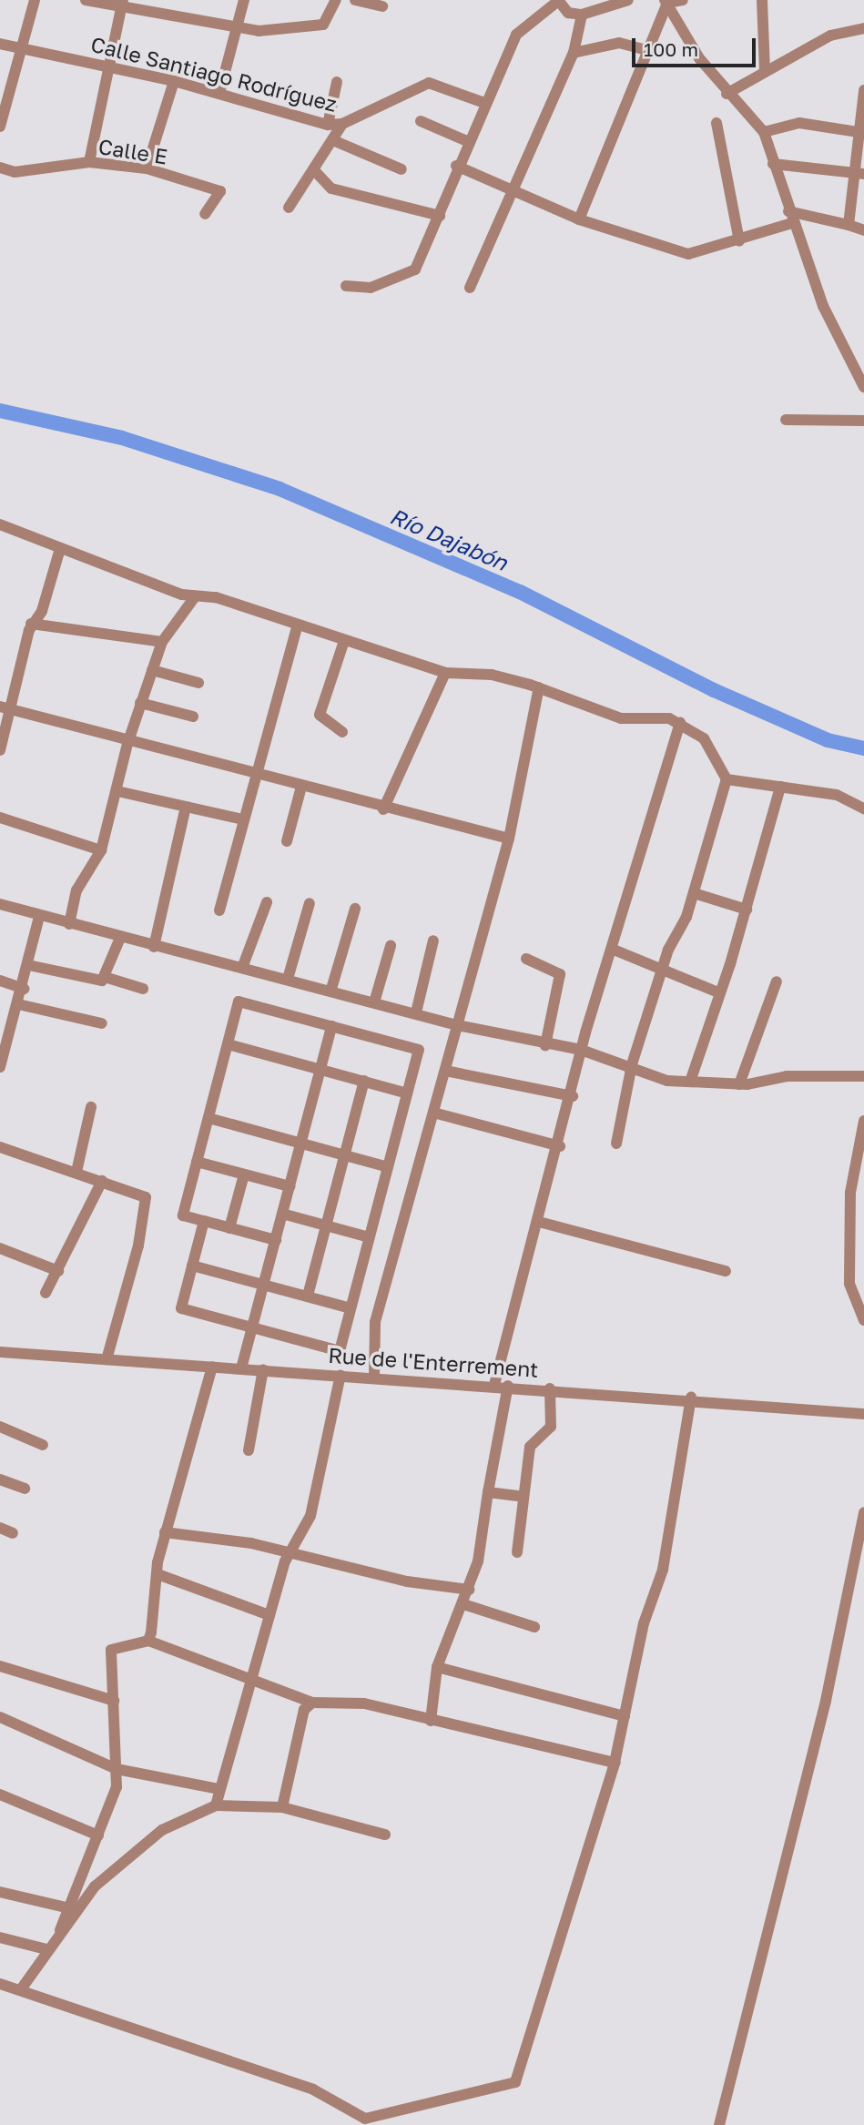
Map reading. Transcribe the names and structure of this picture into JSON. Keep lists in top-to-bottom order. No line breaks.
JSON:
{"streets":{"street":["Calle Santiago Rodríguez","Calle E","Rue de l'Enterrement"]},"water":["Río Dajabón"],"scale_bar":"100 m"}
